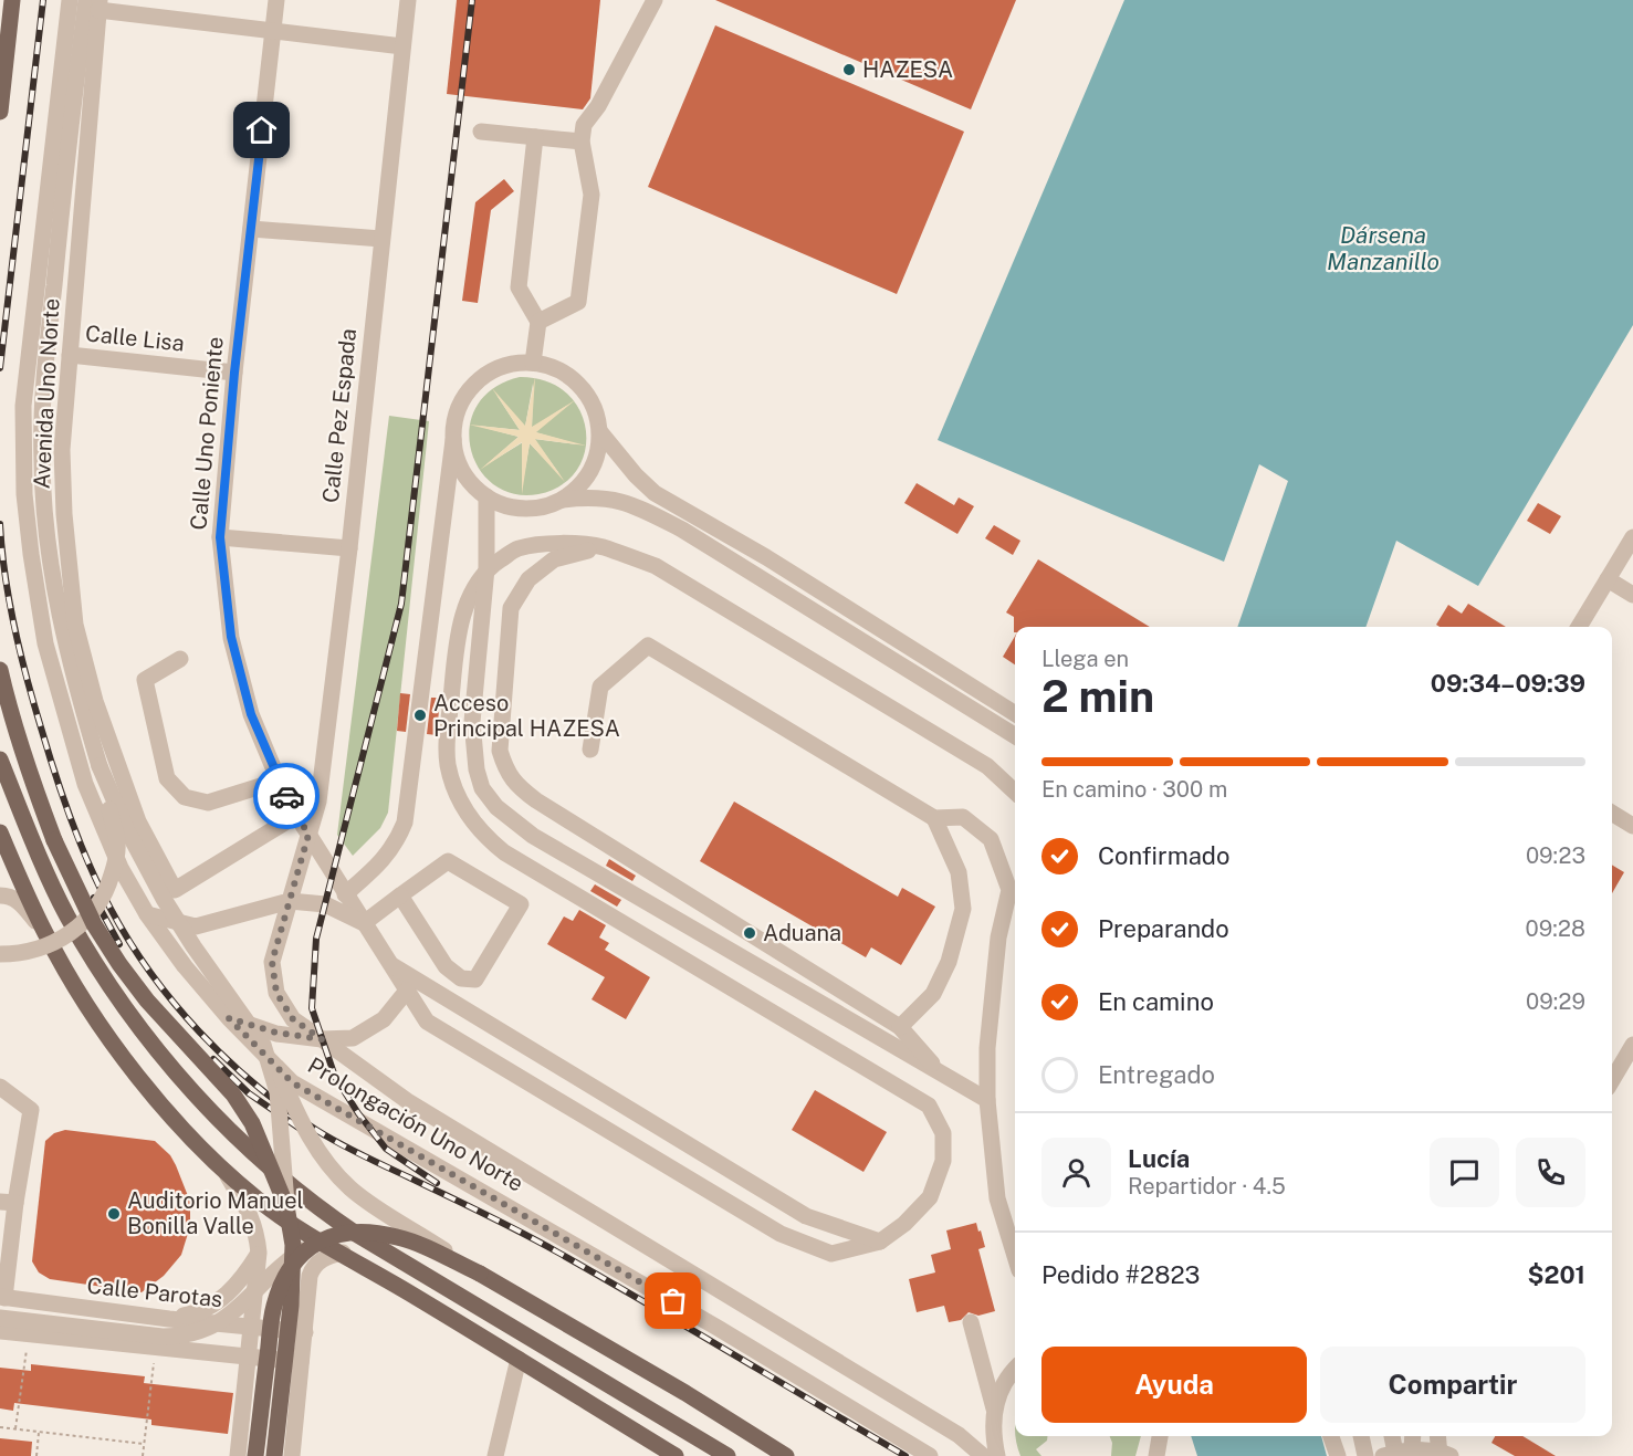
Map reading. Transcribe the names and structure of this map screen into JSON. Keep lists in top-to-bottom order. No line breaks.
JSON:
{"streets":{"street":["Calle Lisa","Avenida Uno Norte","Calle Pez Espada","Calle Uno Poniente","Prolongación Uno Norte","Calle Parotas"]},"crossings":[["Calle Lisa","Avenida Uno Norte"],["Calle Lisa","Calle Uno Poniente"],["Avenida Uno Norte","Calle Uno Poniente"],["Calle Pez Espada","Calle Uno Poniente"]],"water":["Dársena Manzanillo"],"places":["HAZESA","Acceso Principal HAZESA","Aduana","Auditorio Manuel Bonilla Valle"],"page":{"heading":["2 min","Llega en","09:34–09:39"],"panel":["Lucía","Repartidor · 4.5","Pedido #2823","$201"],"bar":"En camino · 300 m","list":[["Confirmado","09:23"],["Preparando","09:28"],["En camino","09:29"],"Entregado"],"buttons":["Ayuda","Compartir"]}}
